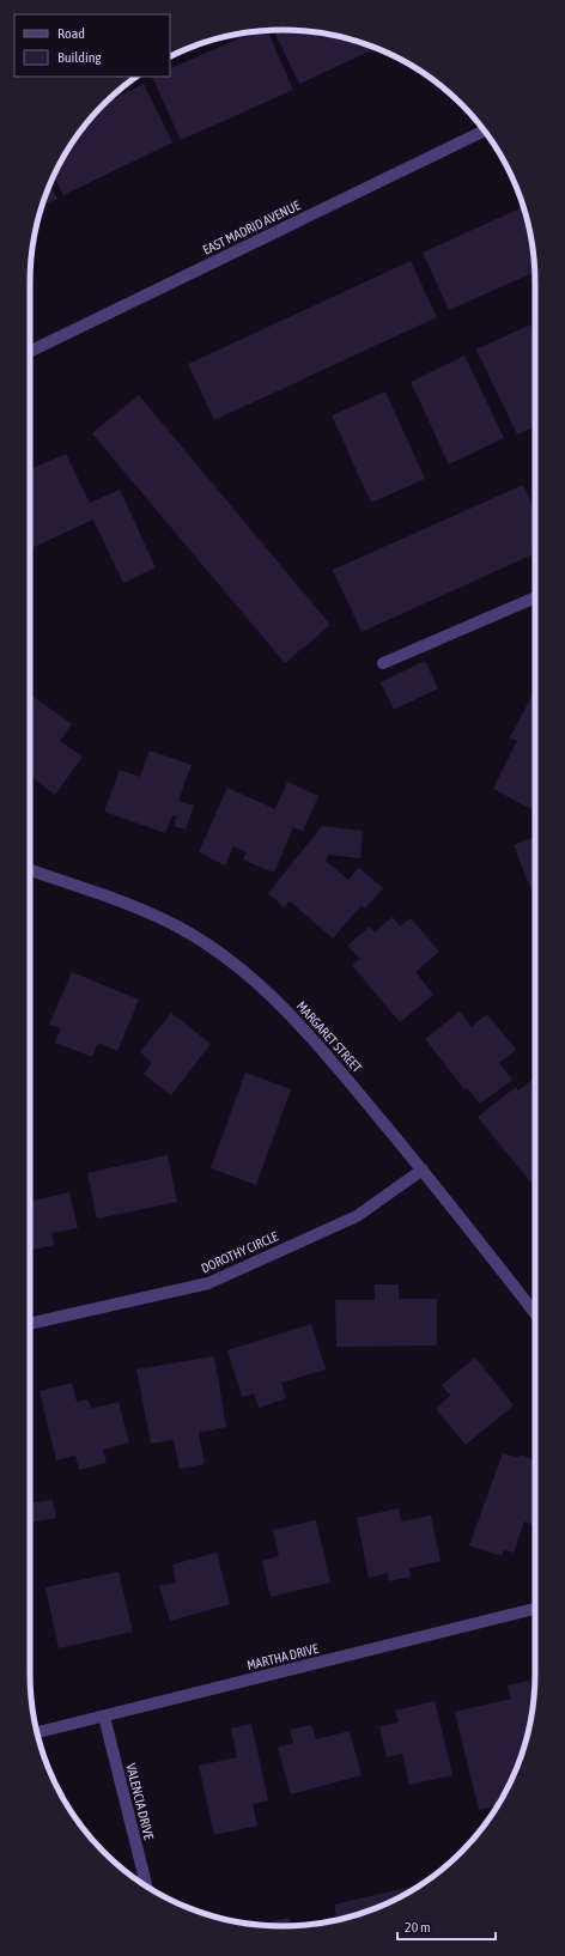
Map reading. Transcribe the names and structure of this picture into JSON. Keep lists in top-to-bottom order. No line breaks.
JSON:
{"streets":{"street":["EAST MADRID AVENUE","MARGARET STREET","DOROTHY CIRCLE","MARTHA DRIVE","VALENCIA DRIVE"]},"crossings":[["MARGARET STREET","DOROTHY CIRCLE"],["MARTHA DRIVE","VALENCIA DRIVE"]],"legend":["Road","Building"],"scale_bar":"20 m"}
